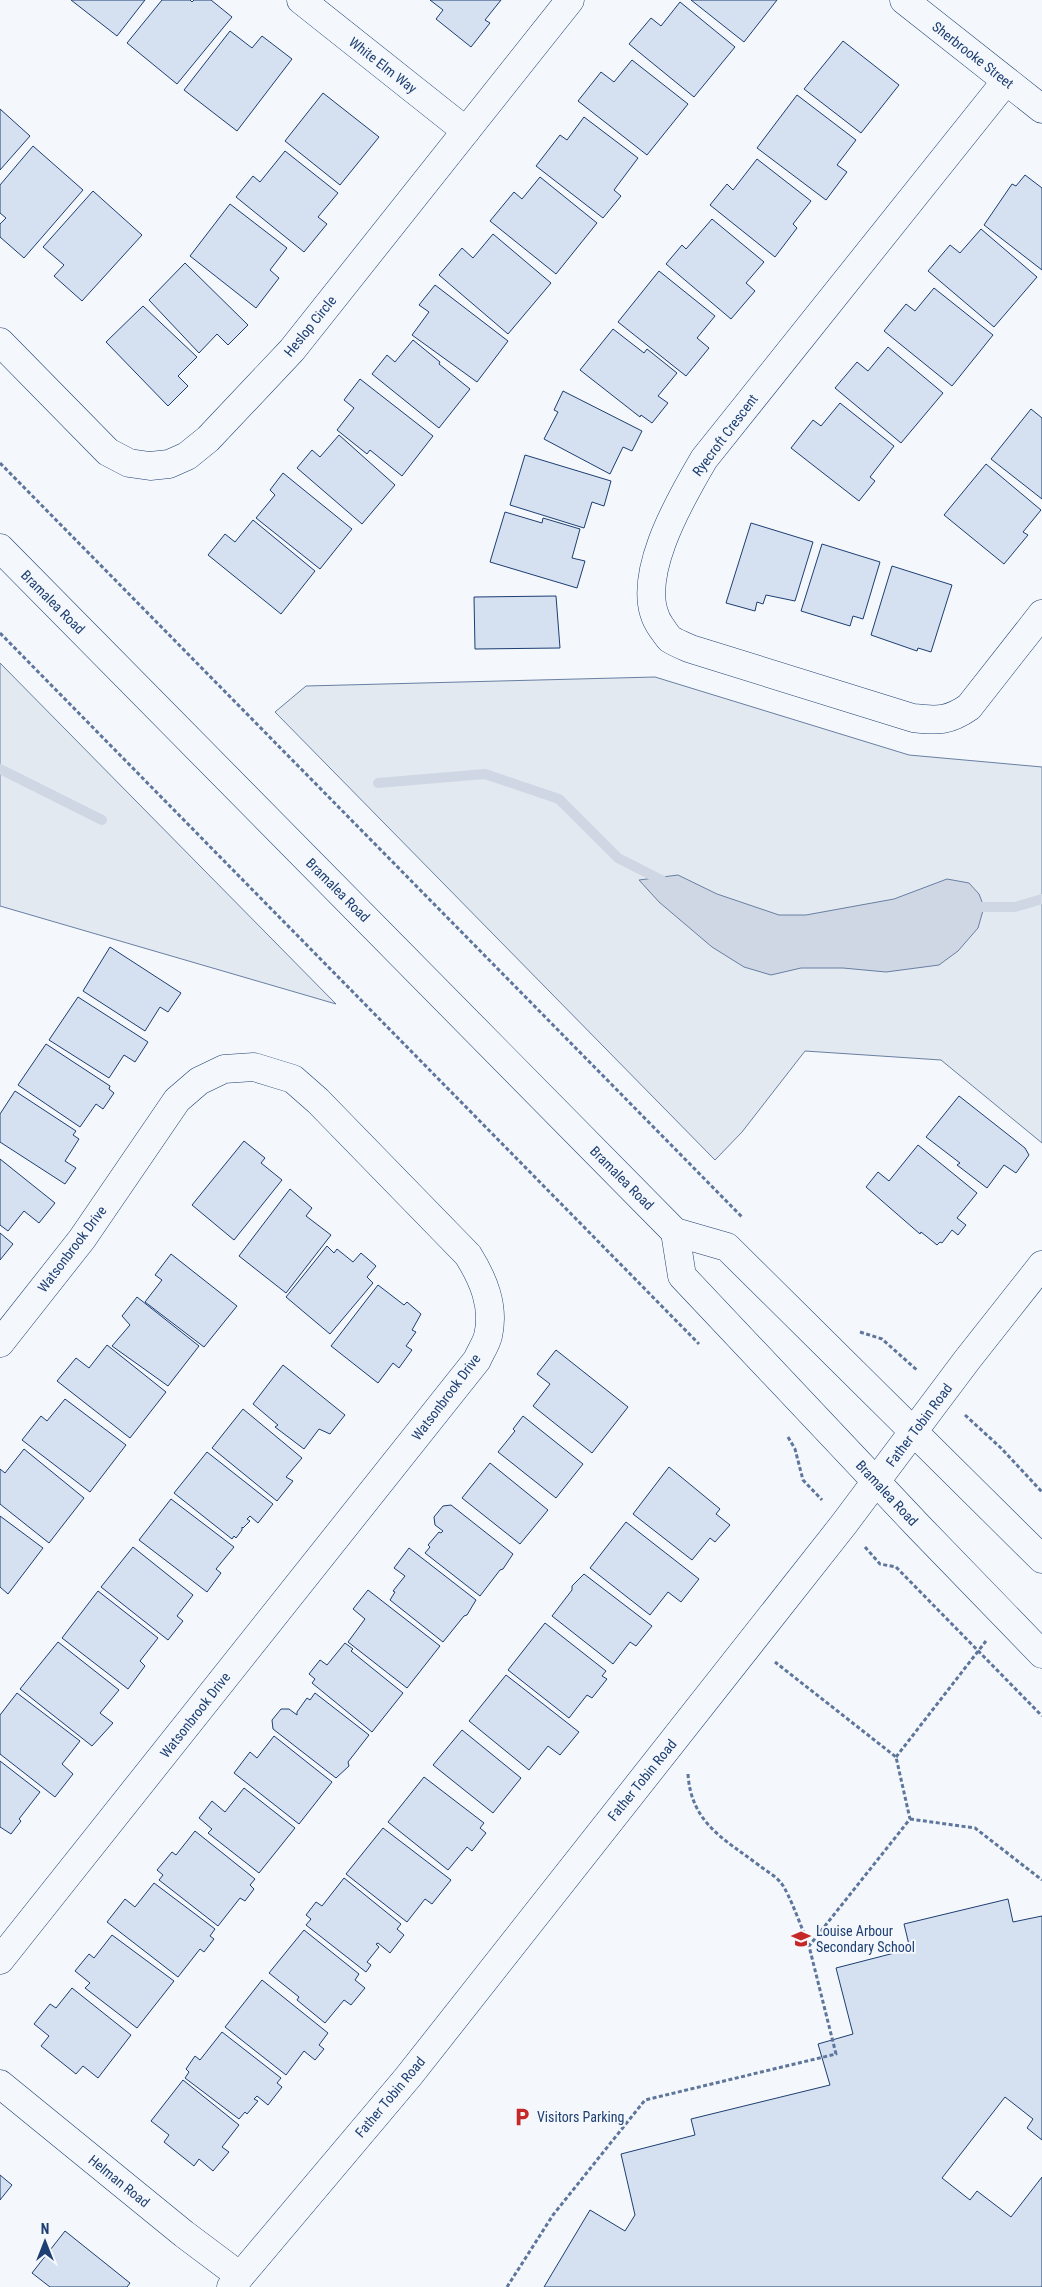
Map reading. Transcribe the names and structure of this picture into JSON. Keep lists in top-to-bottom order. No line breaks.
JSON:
{"streets":{"street":["Sherbrooke Street","White Elm Way","Heslop Circle","Ryecroft Crescent","Bramalea Road","Watsonbrook Drive","Father Tobin Road","Helman Road"]},"crossings":[["Sherbrooke Street","Ryecroft Crescent"],["White Elm Way","Heslop Circle"],["Bramalea Road","Father Tobin Road"],["Father Tobin Road","Helman Road"]],"places":{"school or university":["Louise Arbour Secondary School"],"parking":["Visitors Parking"]},"north":"top"}
